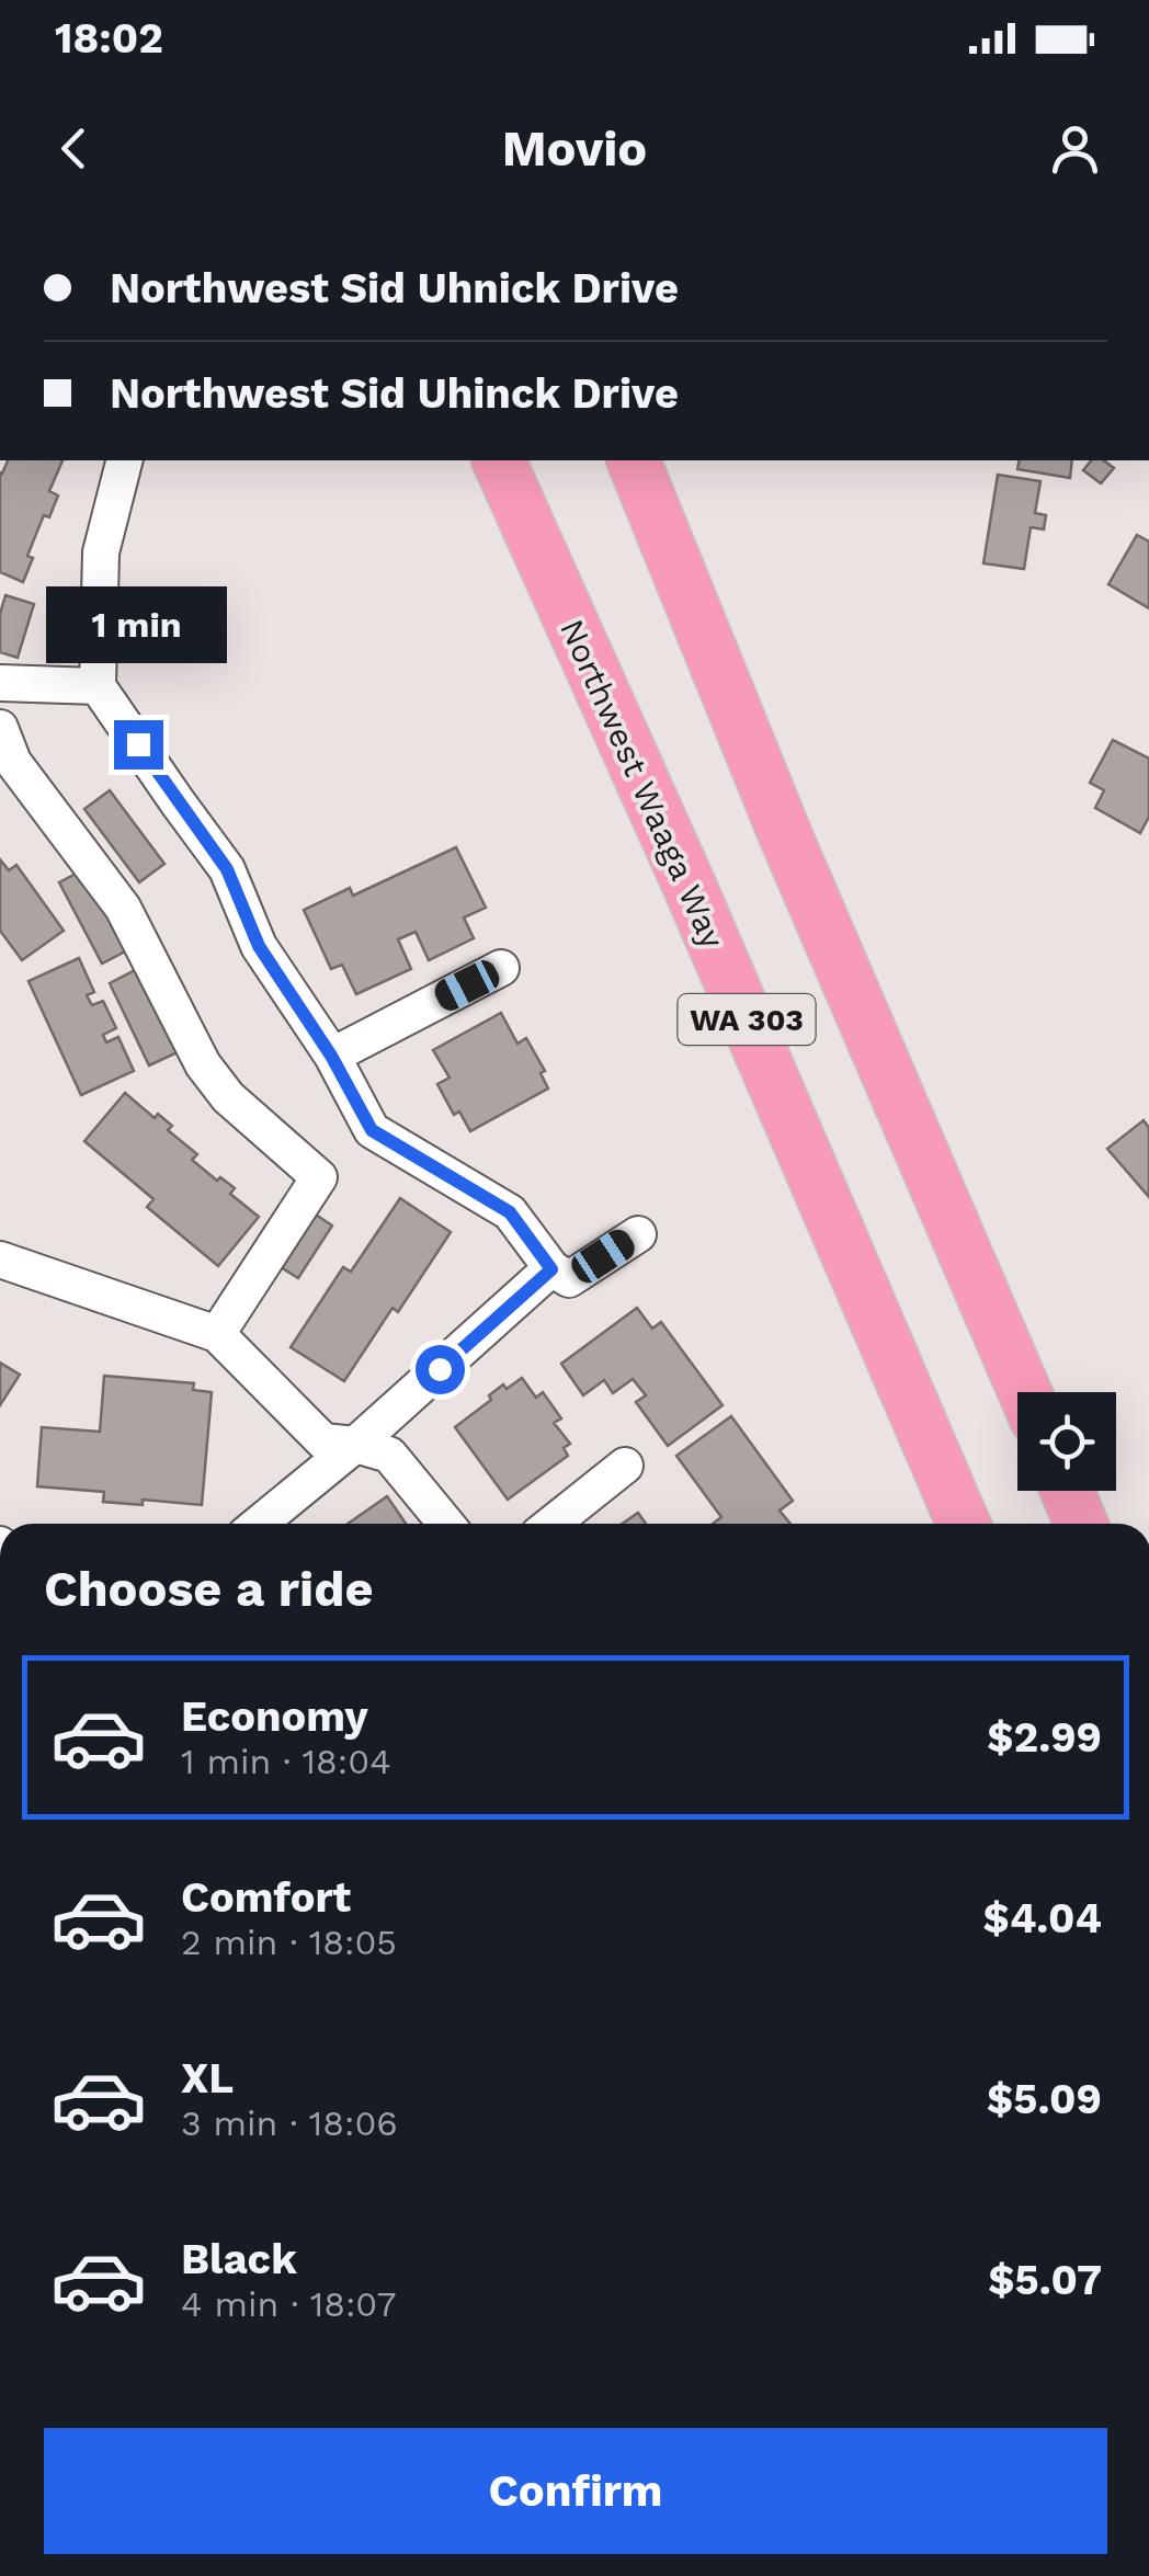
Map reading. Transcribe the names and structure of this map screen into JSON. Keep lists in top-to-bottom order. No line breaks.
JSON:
{"streets":{"highway":["Northwest Waaga Way","WA 303"]},"page":{"status":"18:02","header":"Movio","banner":["Northwest Sid Uhnick Drive","Northwest Sid Uhinck Drive"],"bubble":"1 min","heading":"Choose a ride","list":[{"name":"Economy","note":"1 min · 18:04","value":"$2.99"},{"name":"Comfort","note":"2 min · 18:05","value":"$4.04"},{"name":"XL","note":"3 min · 18:06","value":"$5.09"},{"name":"Black","note":"4 min · 18:07","value":"$5.07"}],"buttons":"Confirm"}}
